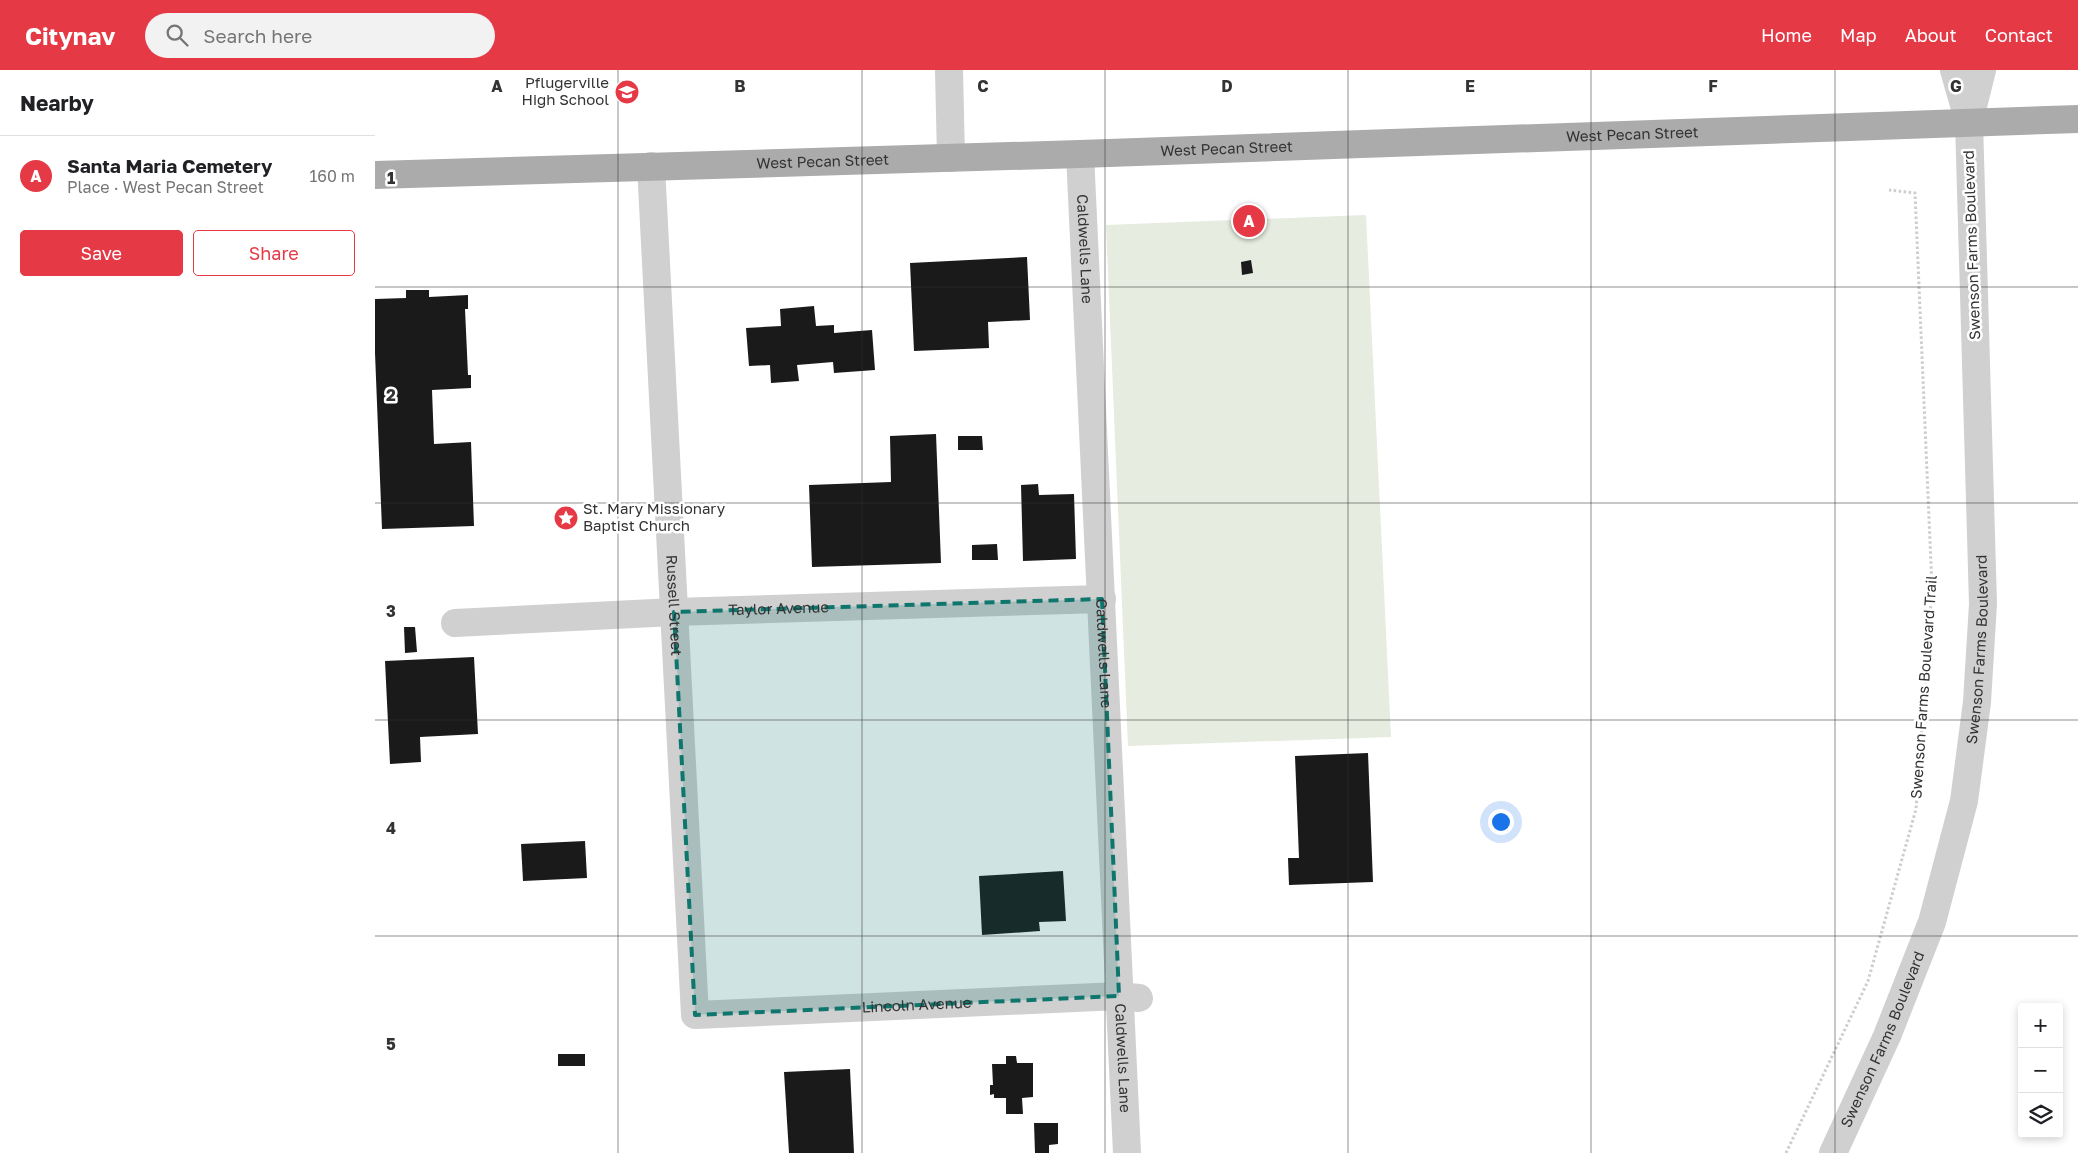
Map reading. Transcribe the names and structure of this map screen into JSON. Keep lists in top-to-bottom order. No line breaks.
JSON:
{"streets":{"main road":["West Pecan Street"],"street":["Swenson Farms Boulevard","Caldwells Lane","Russell Street","Taylor Avenue","Lincoln Avenue"],"path":["Swenson Farms Boulevard Trail"]},"crossings":[["West Pecan Street","Swenson Farms Boulevard"],["West Pecan Street","Caldwells Lane"],["West Pecan Street","Russell Street"],["Caldwells Lane","Taylor Avenue"],["Caldwells Lane","Lincoln Avenue"],["Russell Street","Taylor Avenue"],["Russell Street","Lincoln Avenue"]],"places":{"school or university":["Pflugerville High School"],"place":["St. Mary Missionary Baptist Church"]},"page":{"header":"Citynav","search":"Search here","nav":["Home","Map","About","Contact"],"heading":"Nearby","list":[{"mark":"A","name":"Santa Maria Cemetery","note":"Place · West Pecan Street","value":"160 m"}],"pins":"A","buttons":["Save","Share"],"map_buttons":["+","−"]},"grid":{"columns":["A","B","C","D","E","F","G"],"rows":["1","2","3","4","5"]}}
